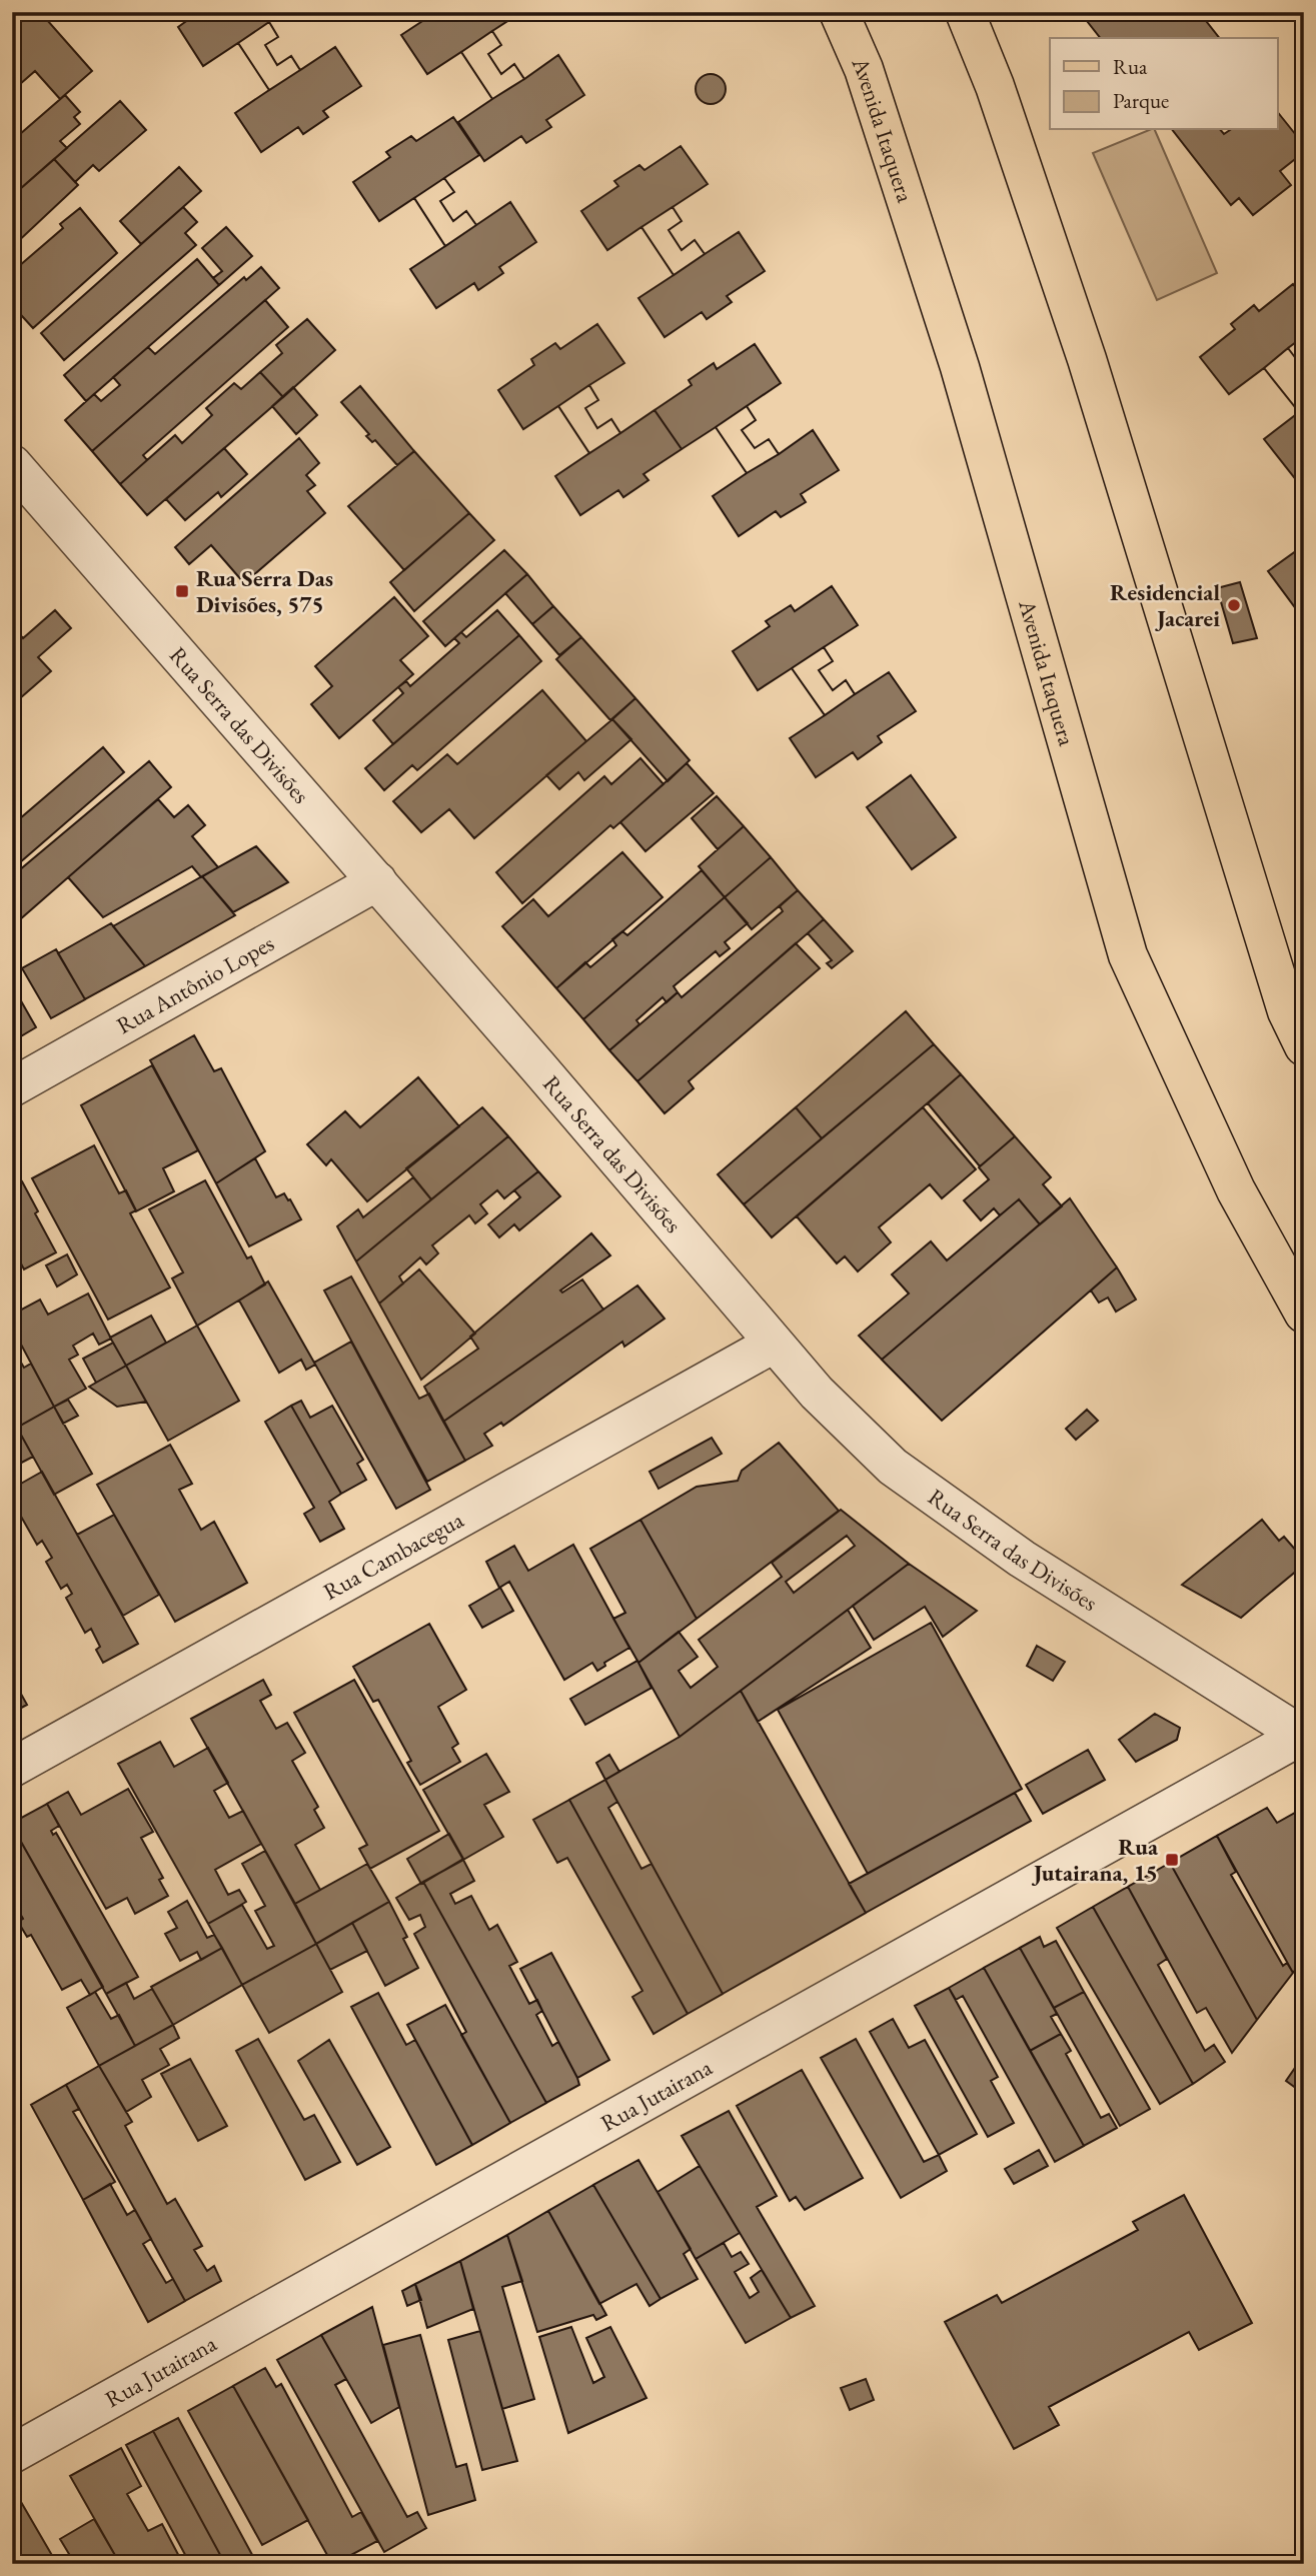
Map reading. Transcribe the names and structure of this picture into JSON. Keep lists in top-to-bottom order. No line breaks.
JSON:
{"streets":{"main road":["Avenida Itaquera"],"street":["Rua Serra das Divisões","Rua Antônio Lopes","Rua Cambacegua","Rua Jutairana"]},"crossings":[["Rua Serra das Divisões","Rua Antônio Lopes"],["Rua Serra das Divisões","Rua Cambacegua"],["Rua Serra das Divisões","Rua Jutairana"]],"places":{"transit":["Rua Serra Das Divisões, 575","Rua Jutairana, 15"],"other":["Residencial Jacarei"]},"legend":["Rua","Parque"]}
